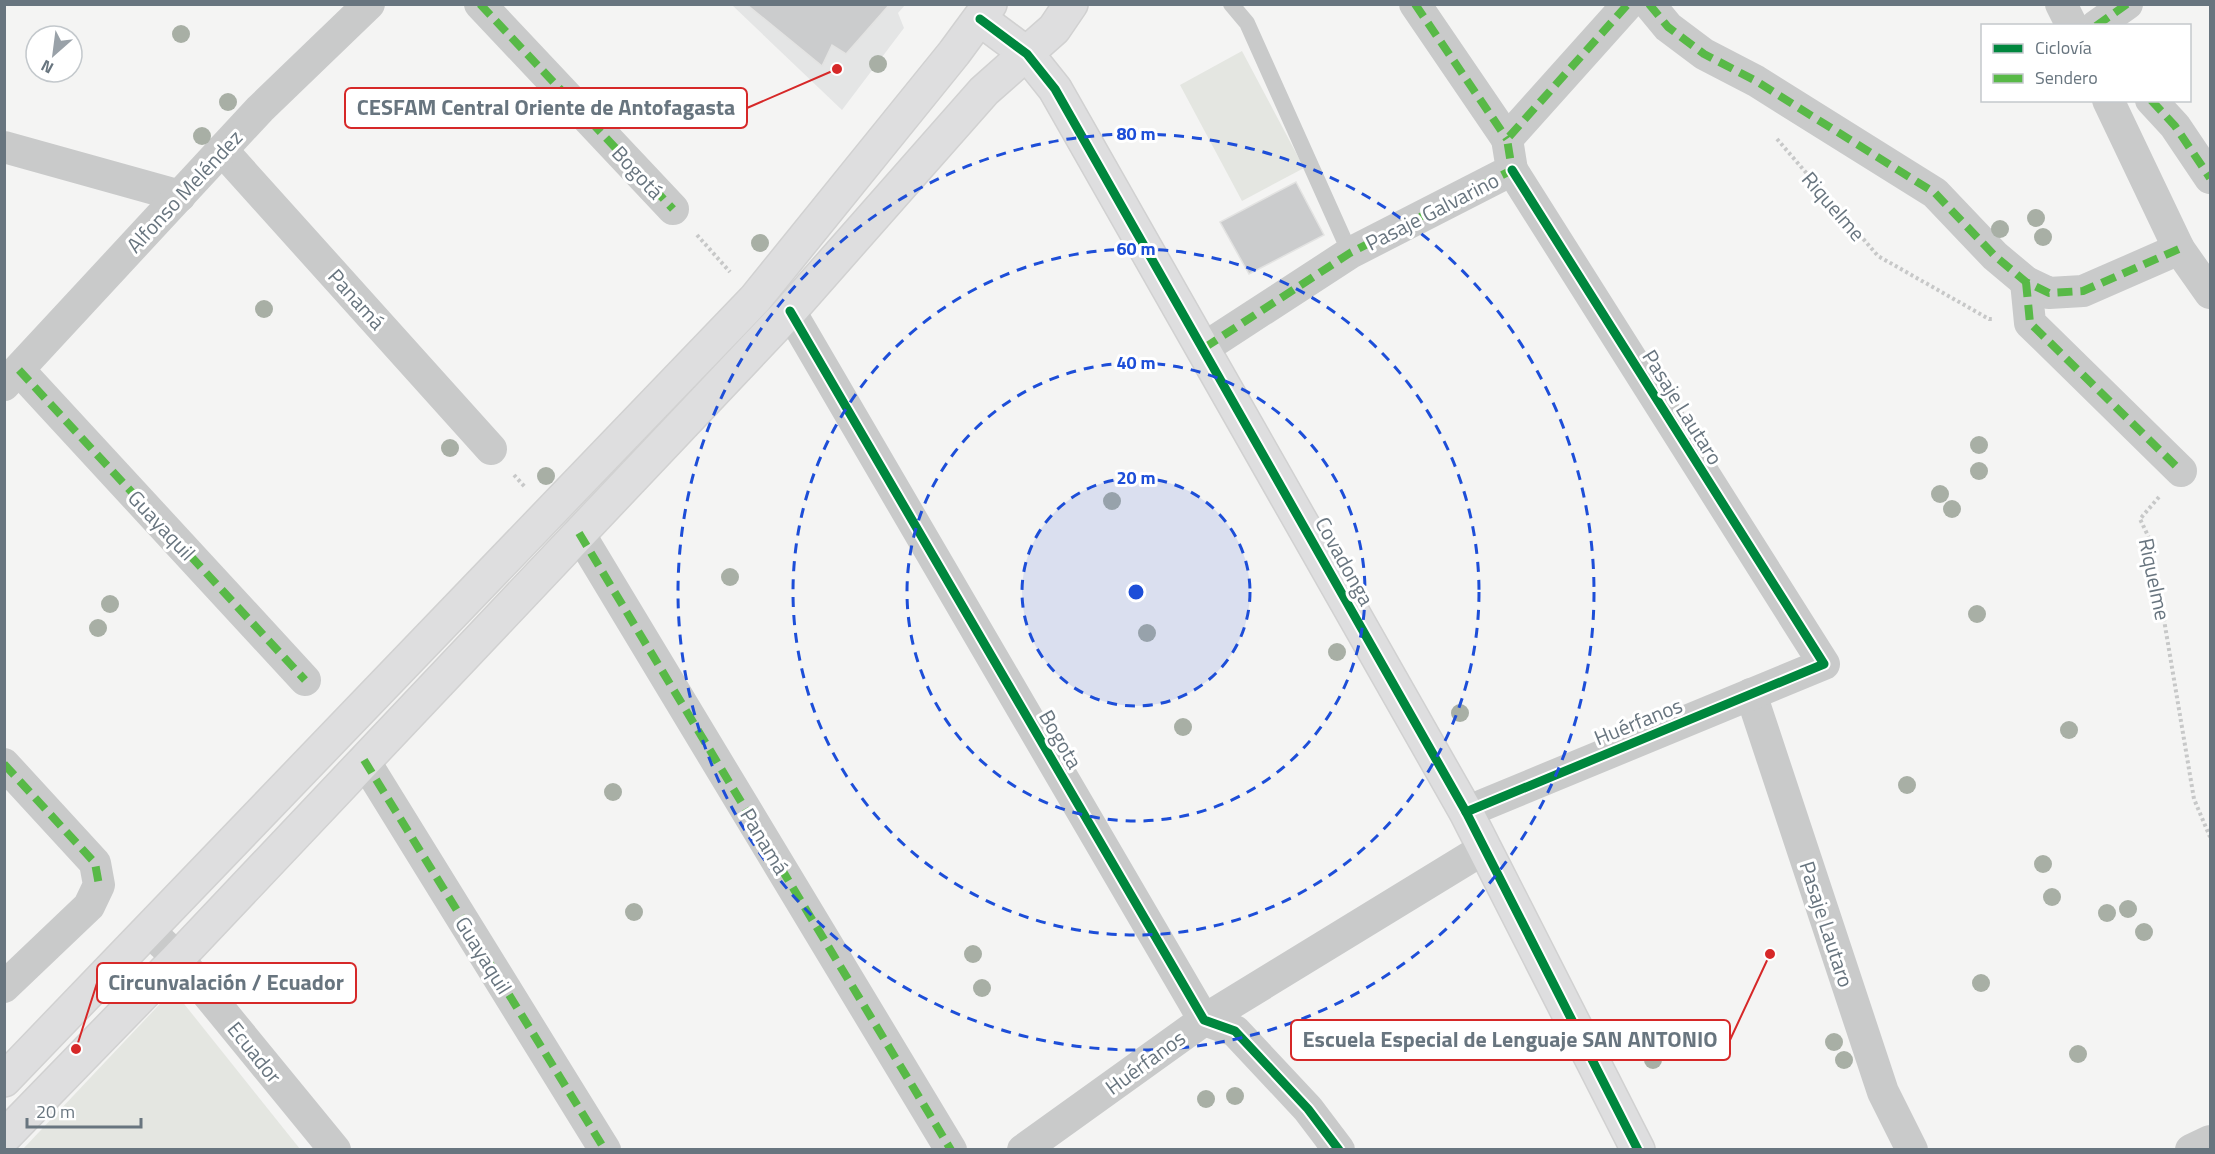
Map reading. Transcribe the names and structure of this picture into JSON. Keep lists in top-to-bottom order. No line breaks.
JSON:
{"streets":{"main road":["Covadonga"],"street":["Bogotá","Alfonso Meléndez","Pasaje Galvarino","Panamá","Pasaje Lautaro","Guayaquil","Huérfanos","Bogota","Ecuador"],"path":["Riquelme"]},"crossings":[["Alfonso Meléndez","Panamá"],["Alfonso Meléndez","Guayaquil"],["Pasaje Galvarino","Pasaje Lautaro"],["Pasaje Galvarino","Covadonga"],["Pasaje Lautaro","Huérfanos"],["Covadonga","Huérfanos"],["Huérfanos","Bogota"]],"places":["CESFAM Central Oriente de Antofagasta","Escuela Especial de Lenguaje SAN ANTONIO","Circunvalación / Ecuador"],"legend":["Ciclovía","Sendero"],"scale_bar":"20 m","north":"bottom left","rings":["80 m","60 m","40 m","20 m"]}
